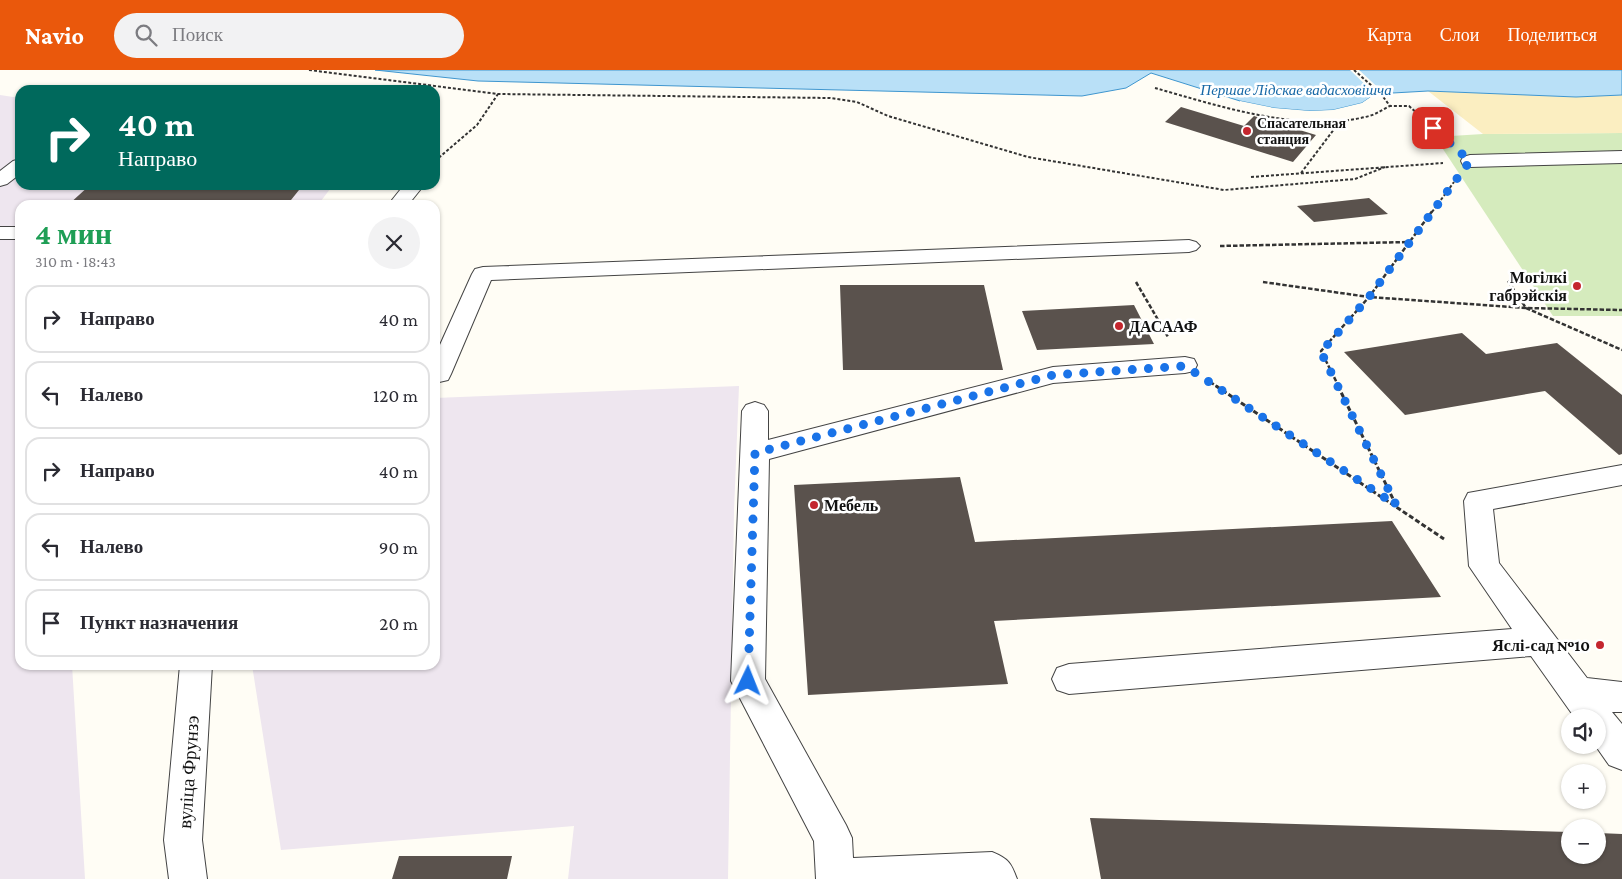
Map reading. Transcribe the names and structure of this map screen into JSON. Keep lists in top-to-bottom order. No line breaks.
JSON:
{"streets":{"street":["вуліца Фрунзэ"]},"water":["Першае Лідскае вадасховішча"],"places":["Спасательная станция","Могілкі габрэйскія","ДАСААФ","Мебель","Яслі-сад №10"],"page":{"header":"Navio","search":"Поиск","nav":["Карта","Слои","Поделиться"],"turn":["40 m","Направо"],"heading":["4 мин","310 m · 18:43"],"list":[{"name":"Направо","value":"40 m"},{"name":"Налево","value":"120 m"},{"name":"Направо","value":"40 m"},{"name":"Налево","value":"90 m"},{"name":"Пункт назначения","value":"20 m"}],"map_buttons":["+","−"]}}
